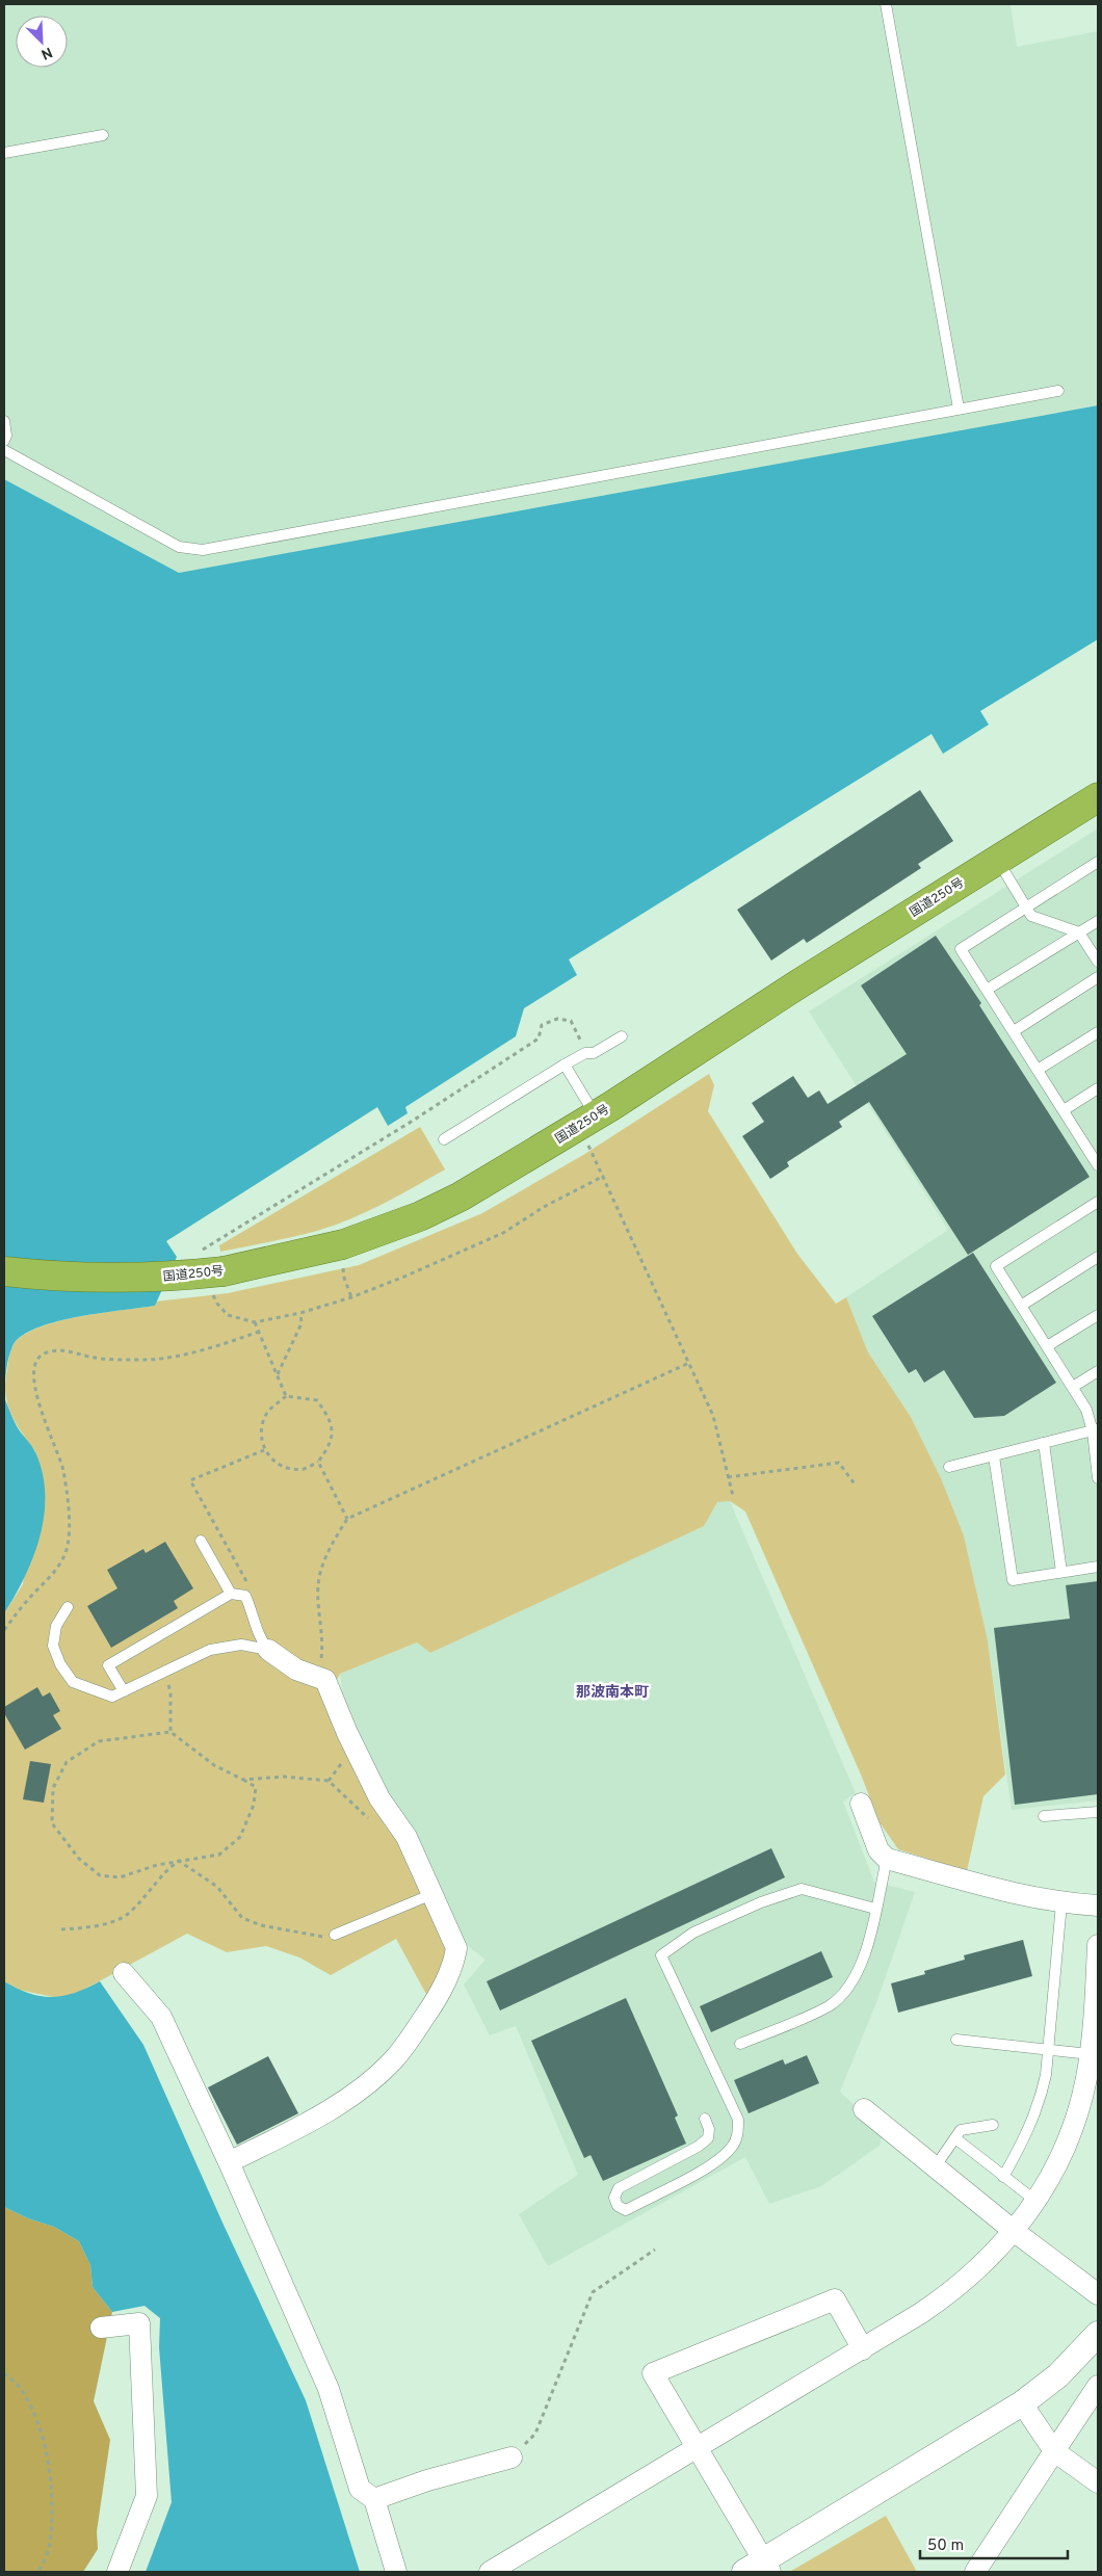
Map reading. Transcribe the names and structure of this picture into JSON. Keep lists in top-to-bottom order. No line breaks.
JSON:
{"streets":{"highway":["国道250号"]},"districts":["那波南本町"],"scale_bar":"50 m","north":"bottom right"}
